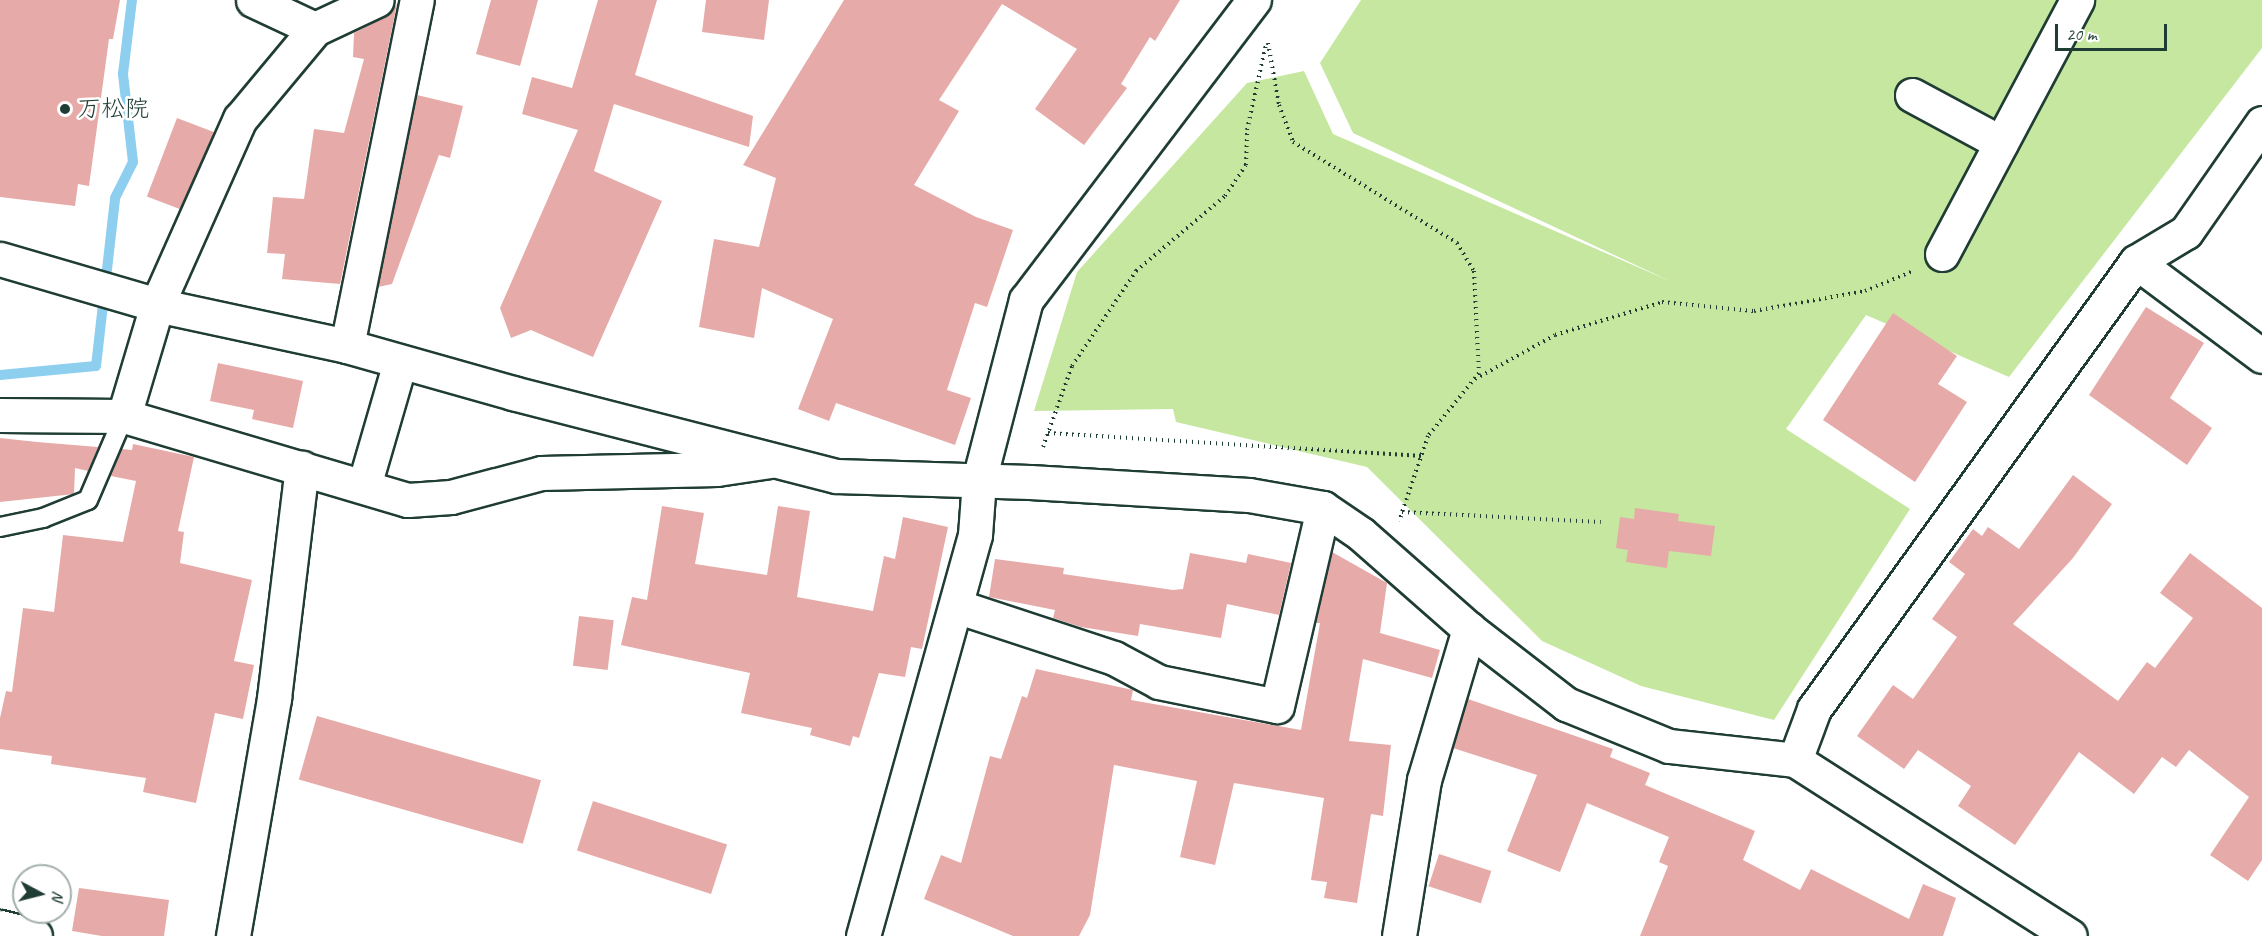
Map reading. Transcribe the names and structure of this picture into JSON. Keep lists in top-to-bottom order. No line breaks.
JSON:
{"places":["万松院"],"scale_bar":"20 m","north":"right"}
